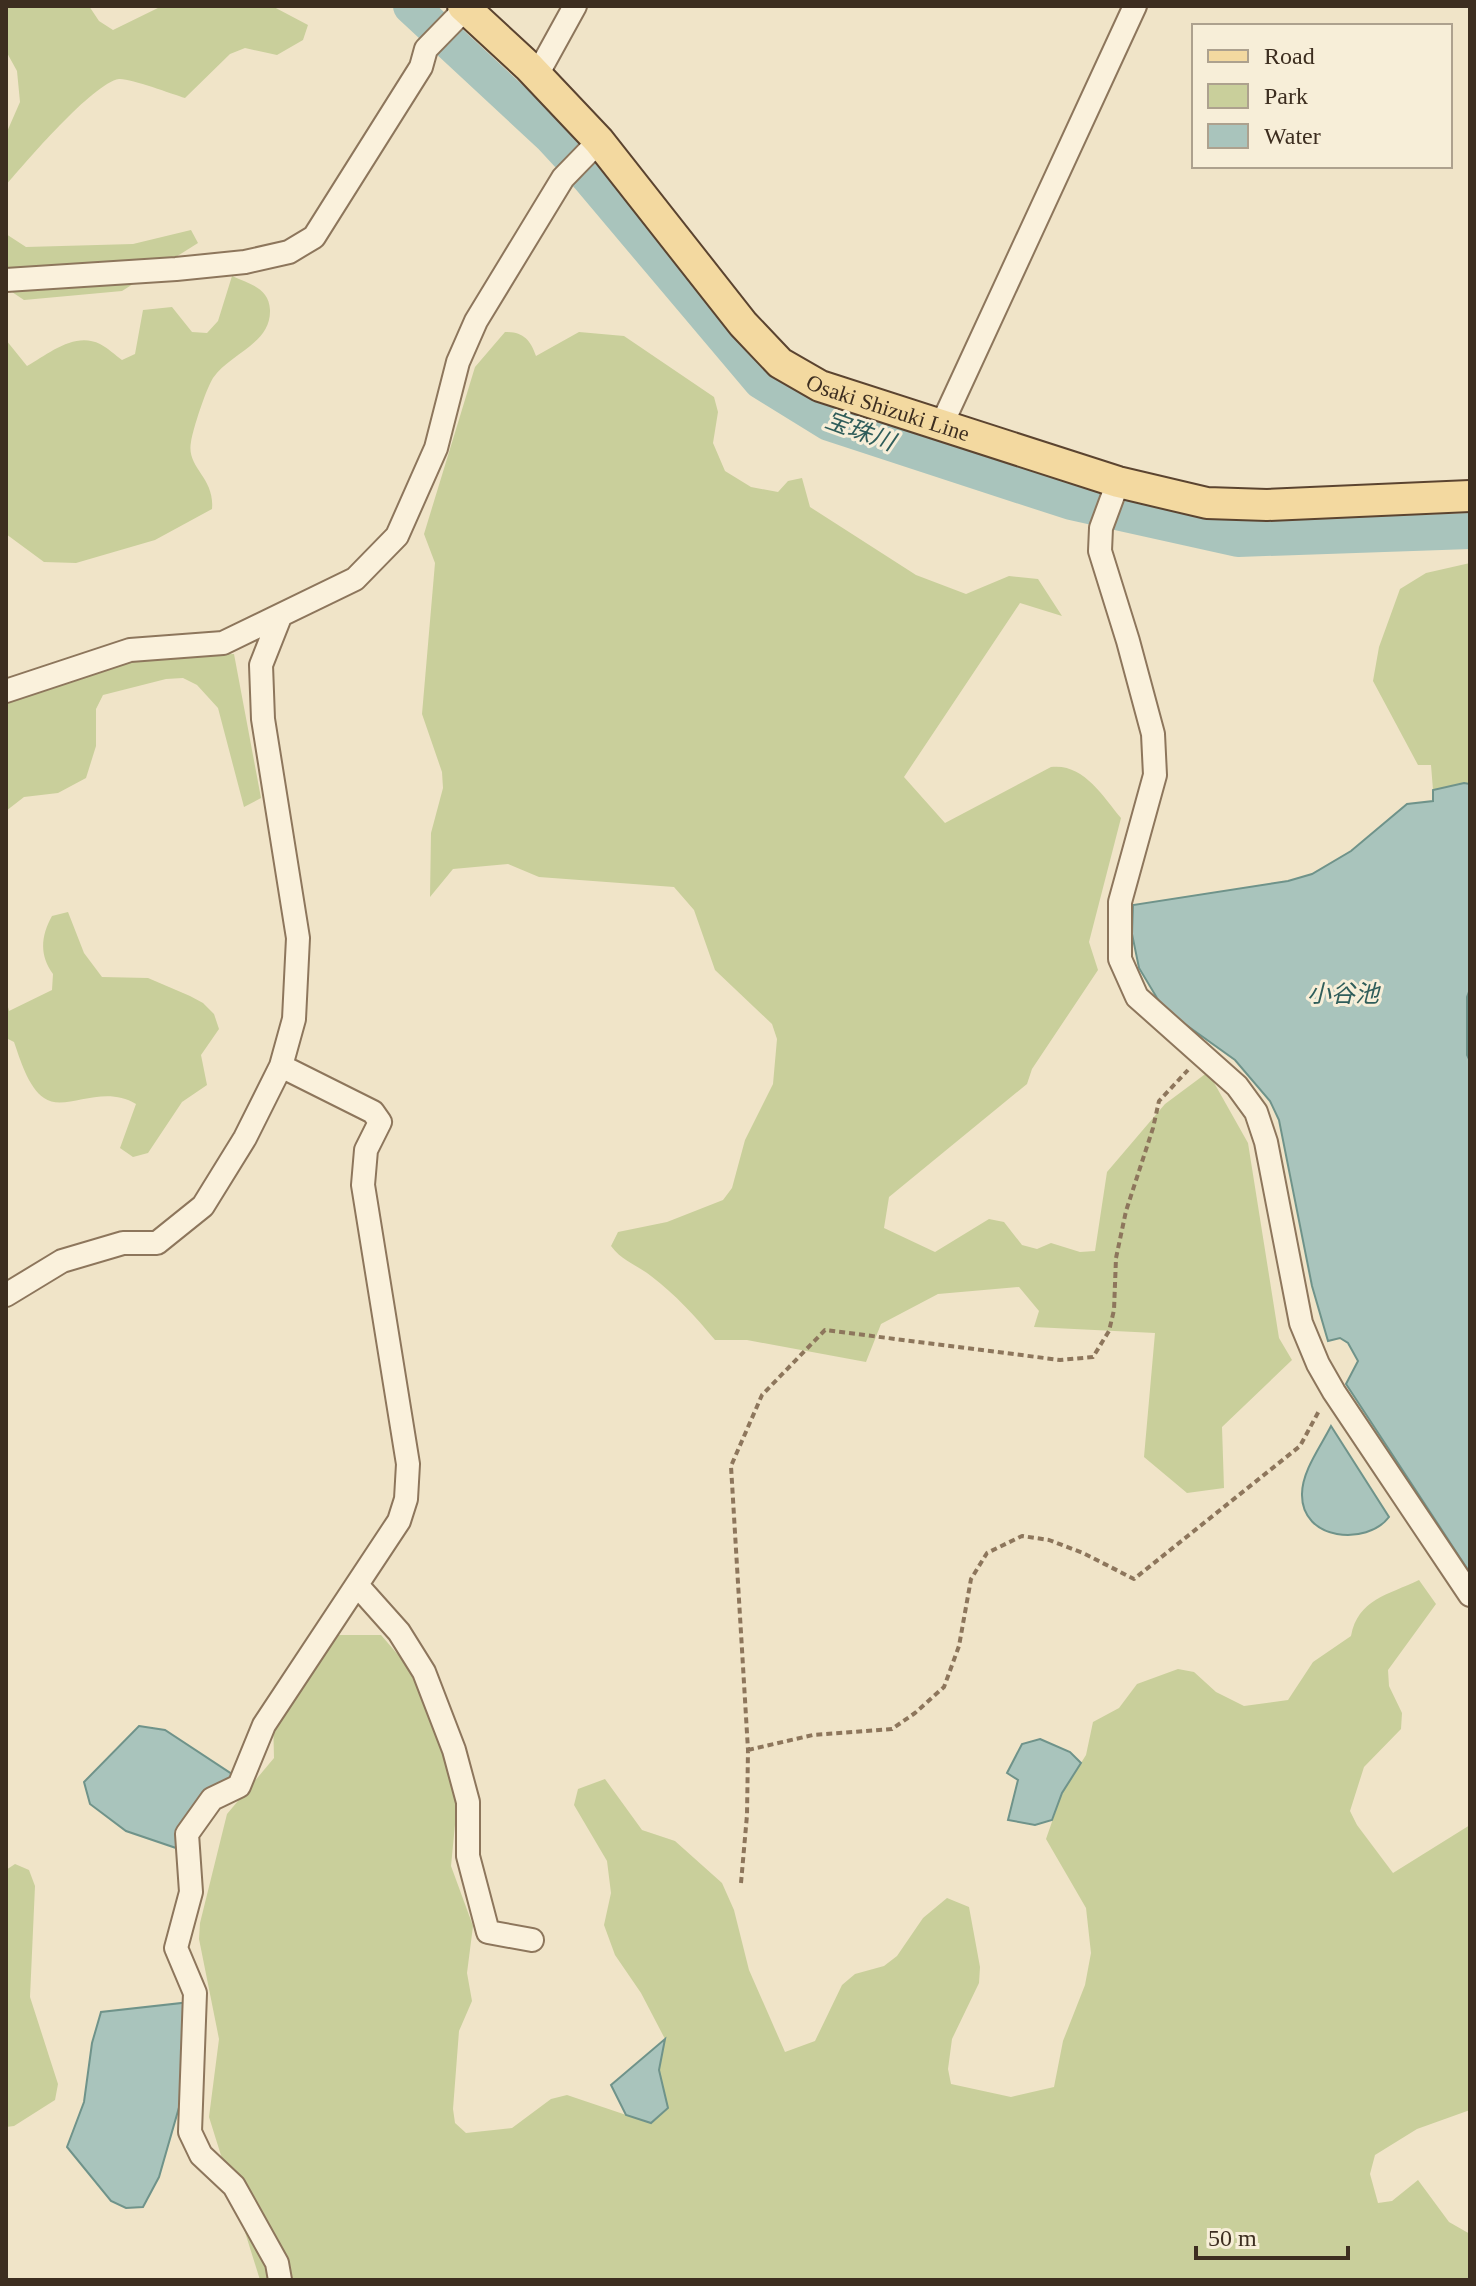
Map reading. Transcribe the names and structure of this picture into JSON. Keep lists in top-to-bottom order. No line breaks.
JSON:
{"streets":{"main road":["Osaki Shizuki Line"]},"water":["宝珠川","小谷池"],"legend":["Road","Park","Water"],"scale_bar":"50 m"}
